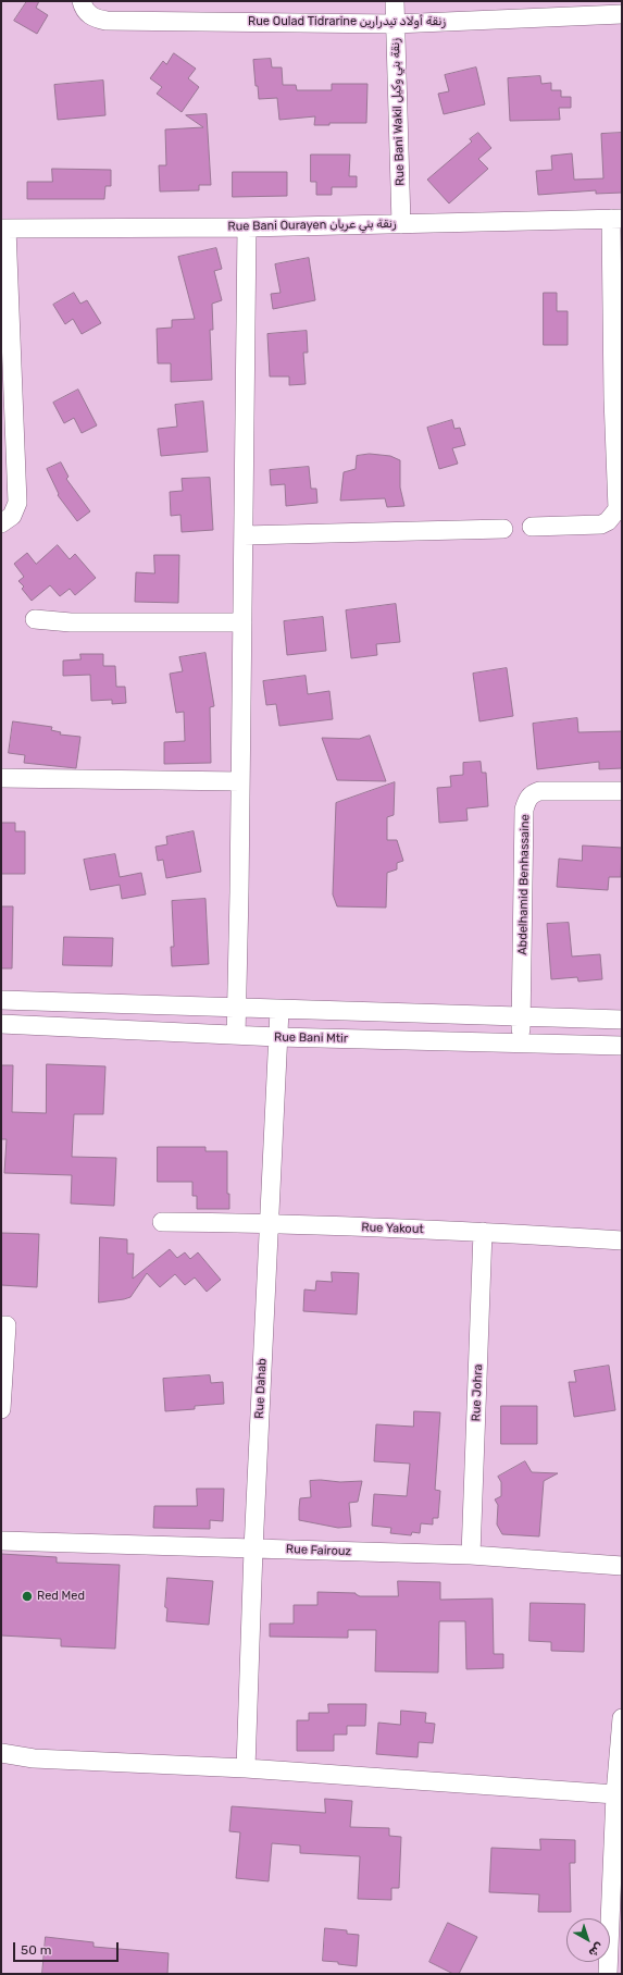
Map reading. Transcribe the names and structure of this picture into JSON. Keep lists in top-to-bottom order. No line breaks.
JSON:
{"streets":{"street":["Rue Oulad Tidrarine زنقة أولاد تيدرارين","Rue Bani Wakil زنقة بني وكيل","Rue Bani Ourayen زنقة بني عريان","Abdelhamid Benhassaine","Rue Bani Mtir","Rue Yakout","Rue Dahab","Rue Johra","Rue Fairouz"]},"crossings":[["Rue Oulad Tidrarine زنقة أولاد تيدرارين","Rue Bani Wakil زنقة بني وكيل"],["Rue Bani Wakil زنقة بني وكيل","Rue Bani Ourayen زنقة بني عريان"],["Abdelhamid Benhassaine","Rue Bani Mtir"],["Rue Bani Mtir","Rue Dahab"],["Rue Yakout","Rue Dahab"],["Rue Yakout","Rue Johra"],["Rue Dahab","Rue Fairouz"],["Rue Johra","Rue Fairouz"]],"places":["Red Med"],"scale_bar":"50 m","north":"bottom right"}
